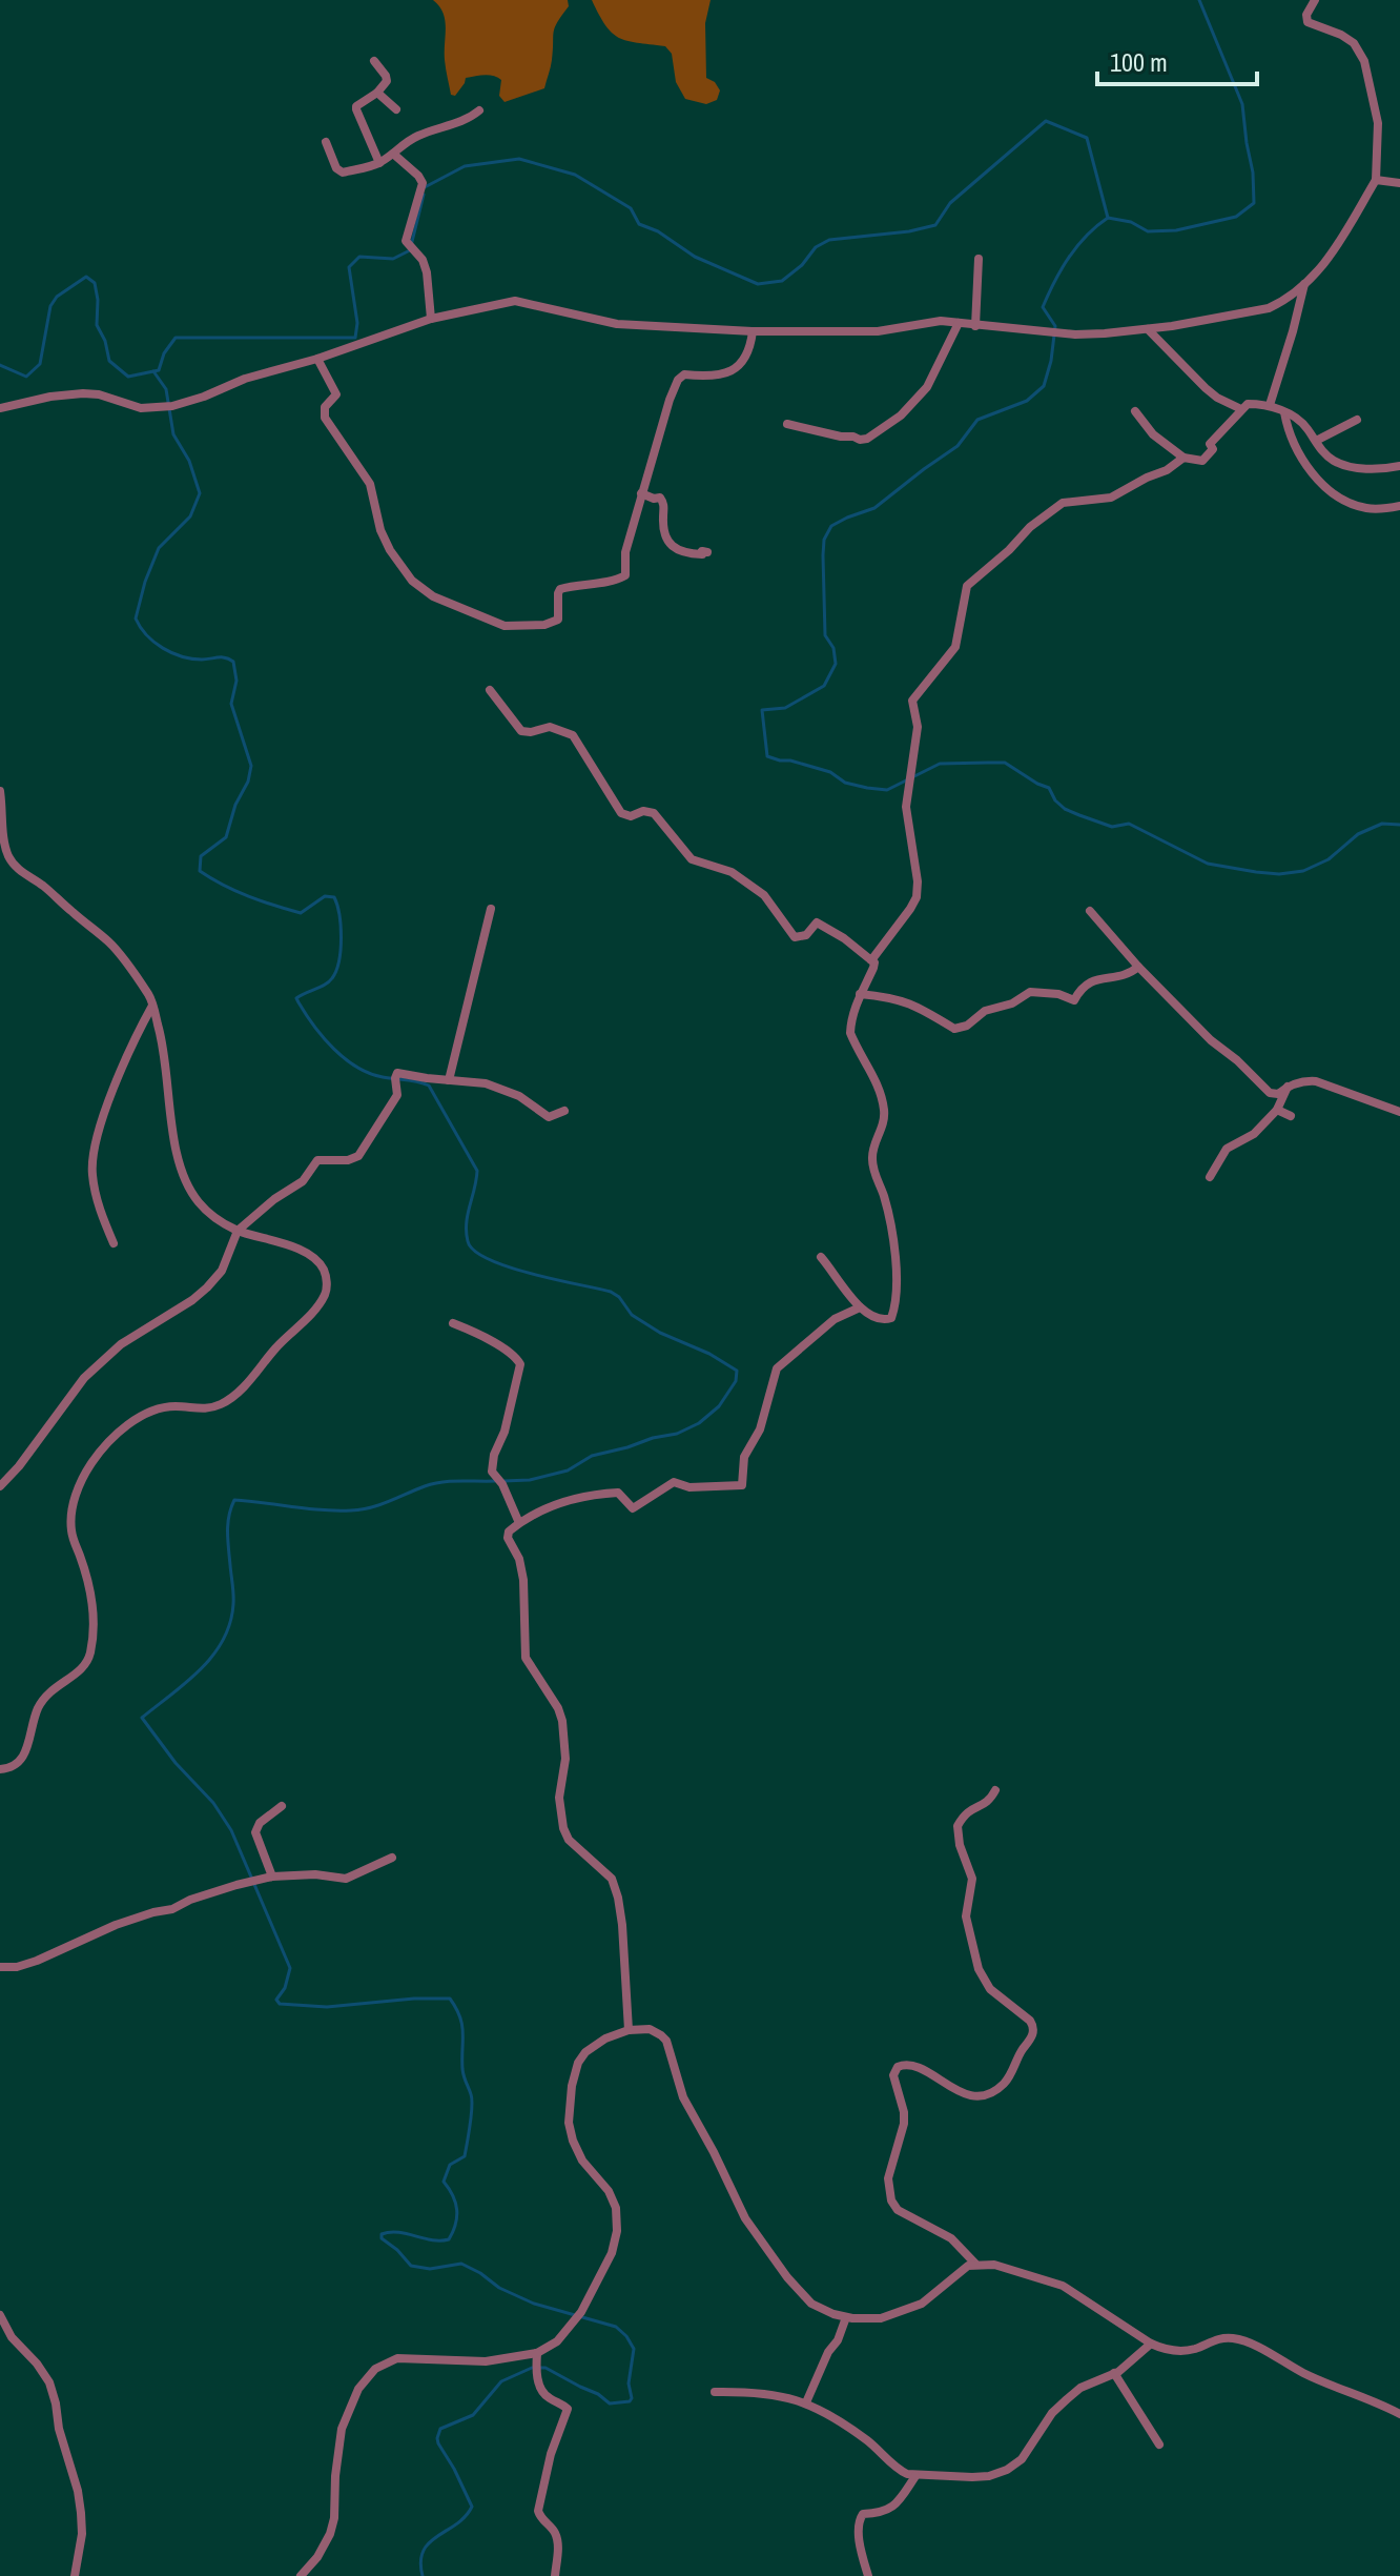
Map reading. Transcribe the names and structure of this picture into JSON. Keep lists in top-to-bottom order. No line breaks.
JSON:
{"scale_bar":"100 m"}
